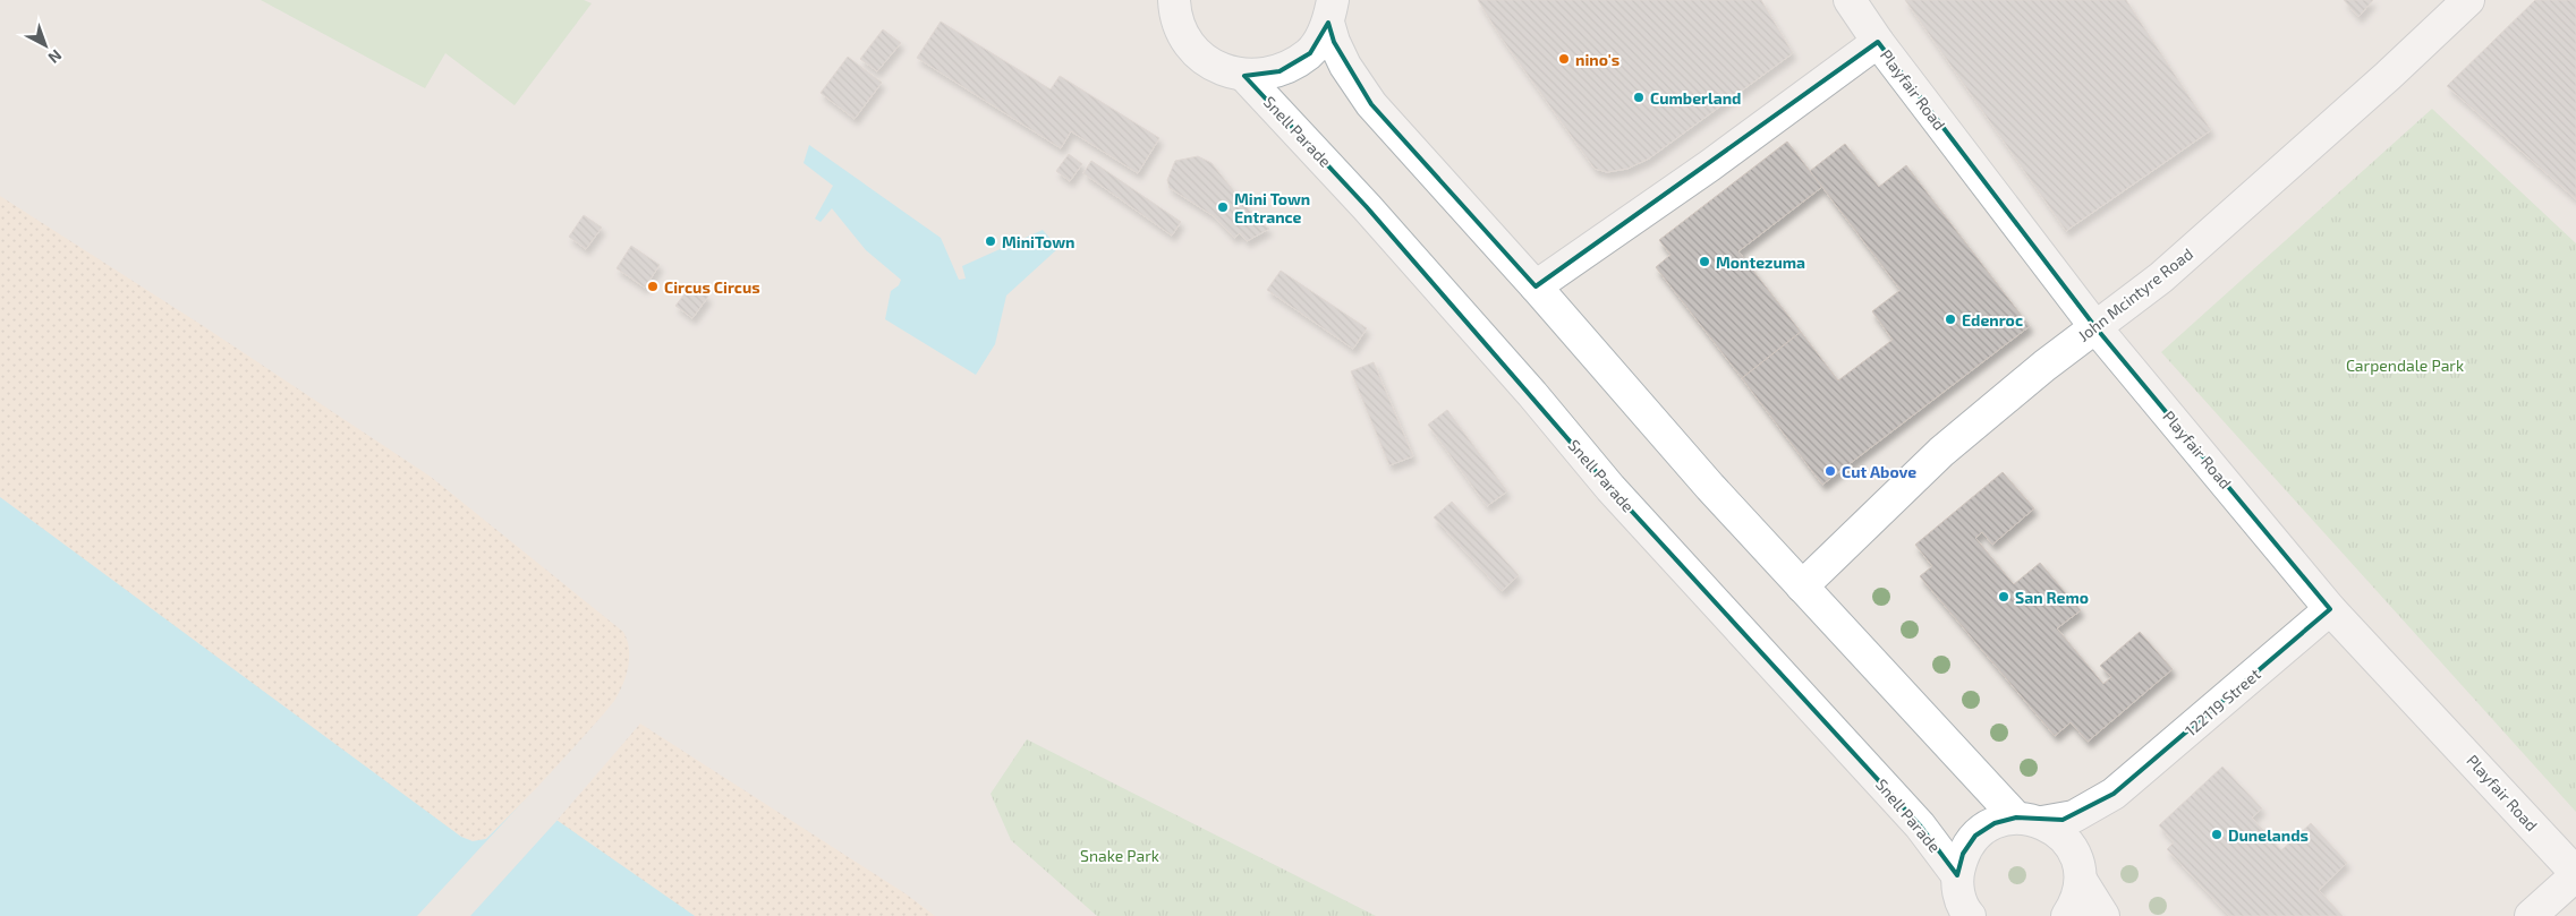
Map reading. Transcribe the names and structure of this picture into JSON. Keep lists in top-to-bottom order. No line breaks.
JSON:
{"streets":{"street":["Playfair Road","Snell Parade","John Mcintyre Road","122119 Street"]},"crossings":[["Playfair Road","John Mcintyre Road"],["Playfair Road","122119 Street"],["Snell Parade","122119 Street"]],"parks":["Carpendale Park","Snake Park"],"places":["nino's","Cumberland","Mini Town Entrance","MiniTown","Montezuma","Circus Circus","Edenroc","Cut Above","San Remo","Dunelands"],"north":"bottom right"}
